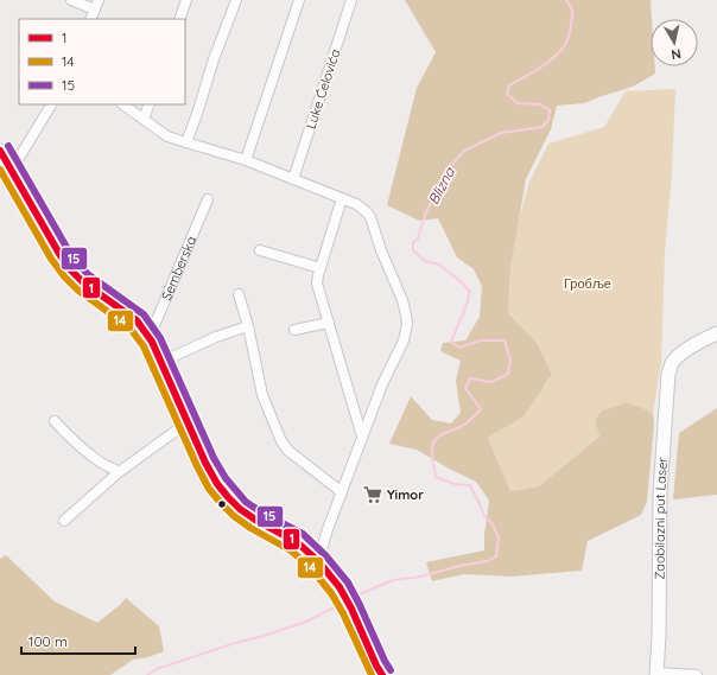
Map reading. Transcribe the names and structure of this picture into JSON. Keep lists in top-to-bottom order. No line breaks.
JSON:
{"streets":{"main road":["Zaobilazni put Laser"],"street":["Luke Ćelovića","Semberska"]},"water":["Blizna"],"parks":["Гробље"],"places":{"supermarket":["Yimor"]},"lines":["transit line 15","transit line 1","transit line 14"],"legend":["1","14","15"],"scale_bar":"100 m","north":"bottom"}
